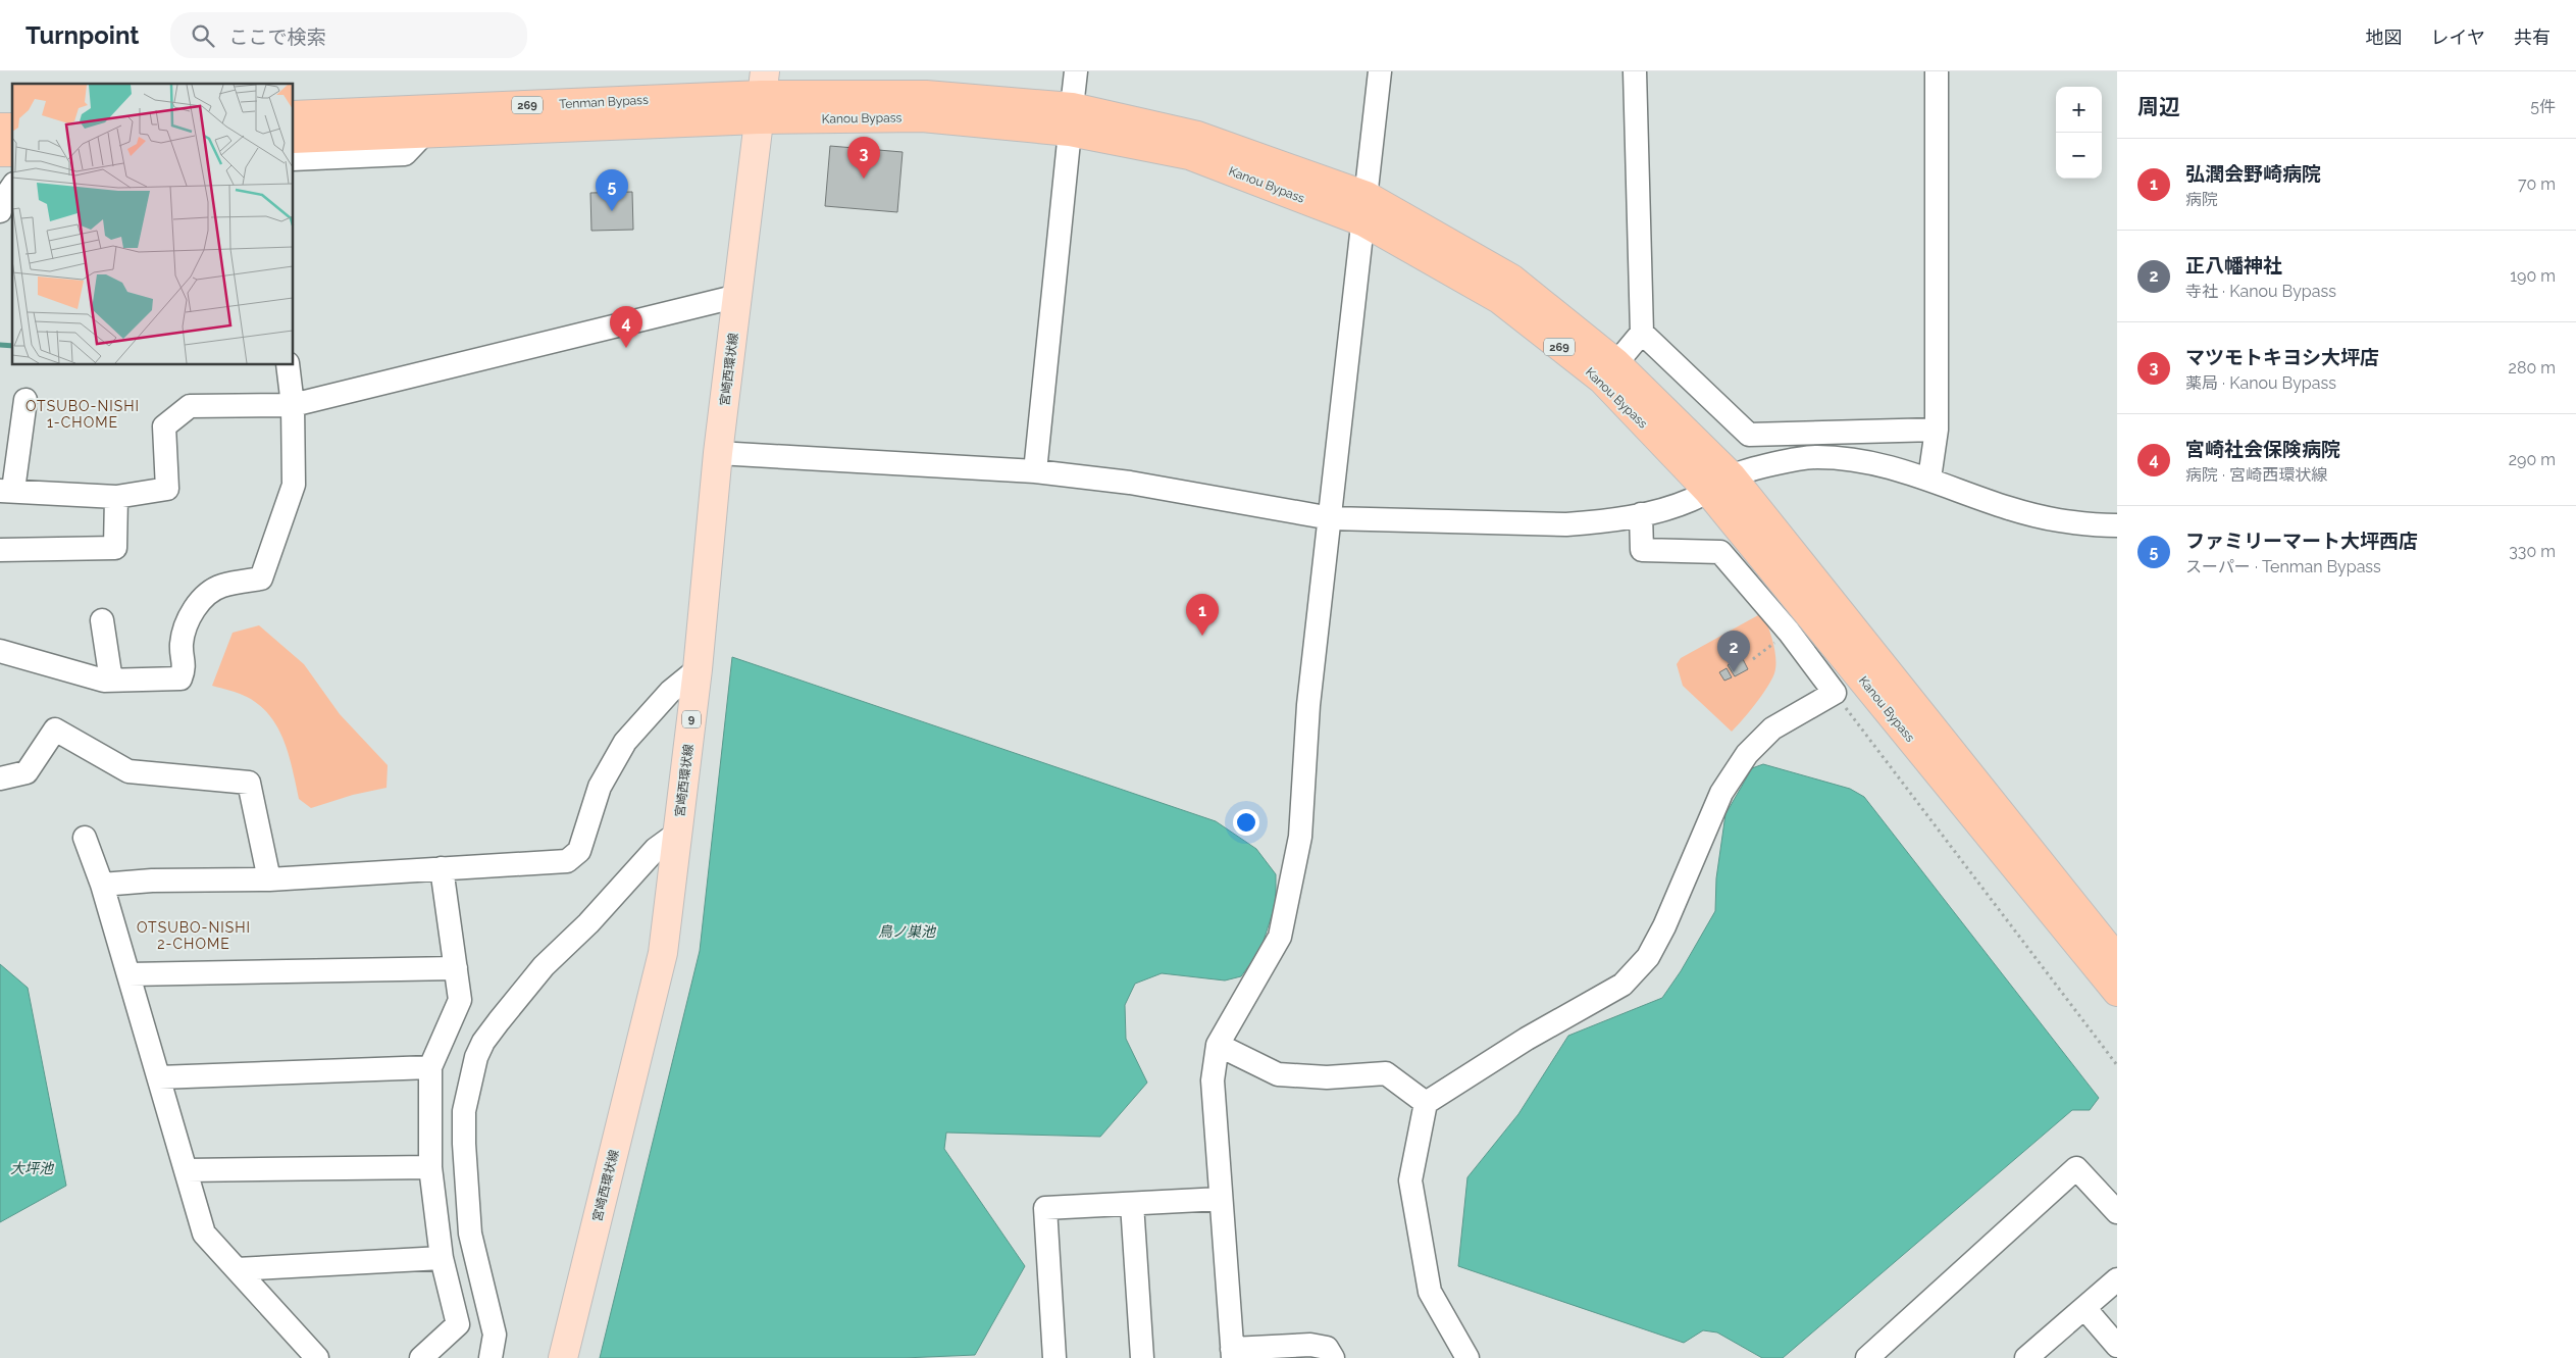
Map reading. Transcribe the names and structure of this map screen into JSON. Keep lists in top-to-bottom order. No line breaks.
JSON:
{"streets":{"highway":["Tenman Bypass","269","Kanou Bypass"],"main road":["宮崎西環状線","9"]},"crossings":[["Tenman Bypass","Kanou Bypass"],["Tenman Bypass","宮崎西環状線"],["Kanou Bypass","宮崎西環状線"]],"districts":["OTSUBO-NISHI 1-CHOME","OTSUBO-NISHI 2-CHOME"],"water":["鳥ノ巣池","大坪池"],"page":{"header":"Turnpoint","search":"ここで検索","nav":["地図","レイヤ","共有"],"heading":["周辺","5件"],"map_buttons":["+","−"],"pins":["3","5","4","1","2"],"list":[{"mark":"1","name":"弘潤会野崎病院","note":"病院","value":"70 m"},{"mark":"2","name":"正八幡神社","note":"寺社 · Kanou Bypass","value":"190 m"},{"mark":"3","name":"マツモトキヨシ大坪店","note":"薬局 · Kanou Bypass","value":"280 m"},{"mark":"4","name":"宮崎社会保険病院","note":"病院 · 宮崎西環状線","value":"290 m"},{"mark":"5","name":"ファミリーマート大坪西店","note":"スーパー · Tenman Bypass","value":"330 m"}]}}
